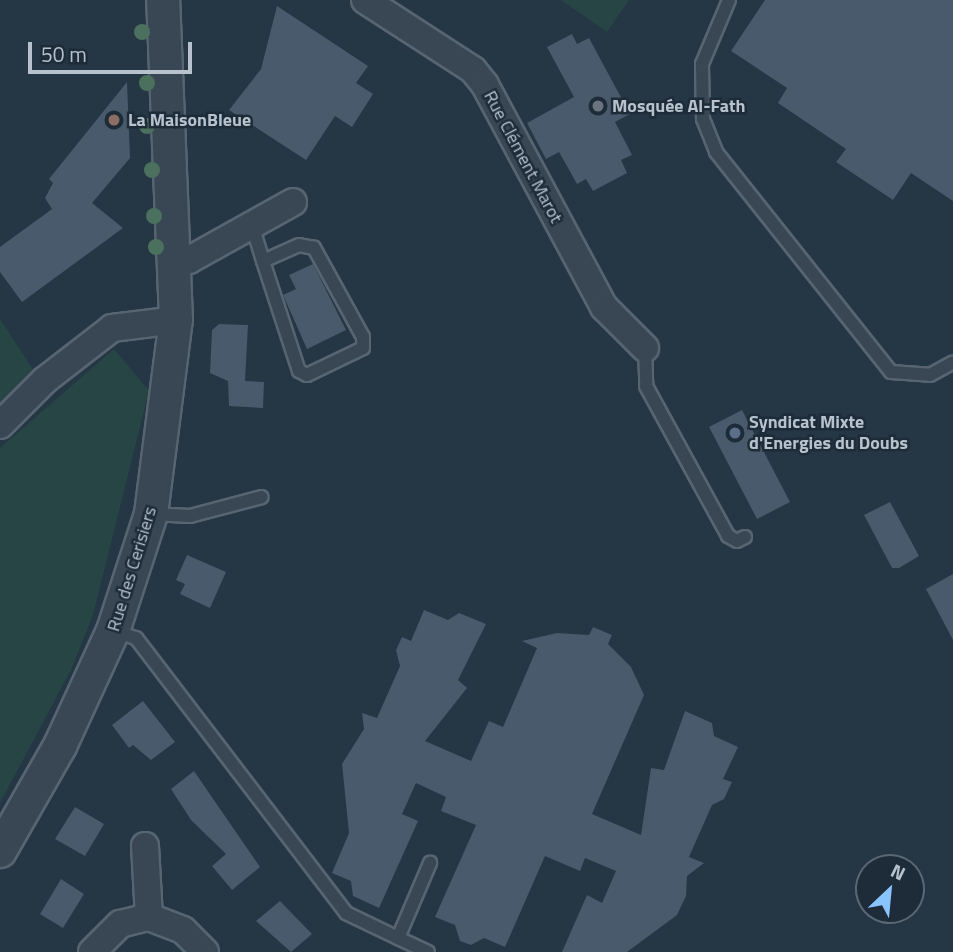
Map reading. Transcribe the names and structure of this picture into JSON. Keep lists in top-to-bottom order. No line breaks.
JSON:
{"streets":{"street":["Rue Clément Marot","Rue des Cerisiers"]},"places":["Mosquée Al-Fath","La MaisonBleue","Syndicat Mixte d'Energies du Doubs"],"scale_bar":"50 m","north":"top right"}
